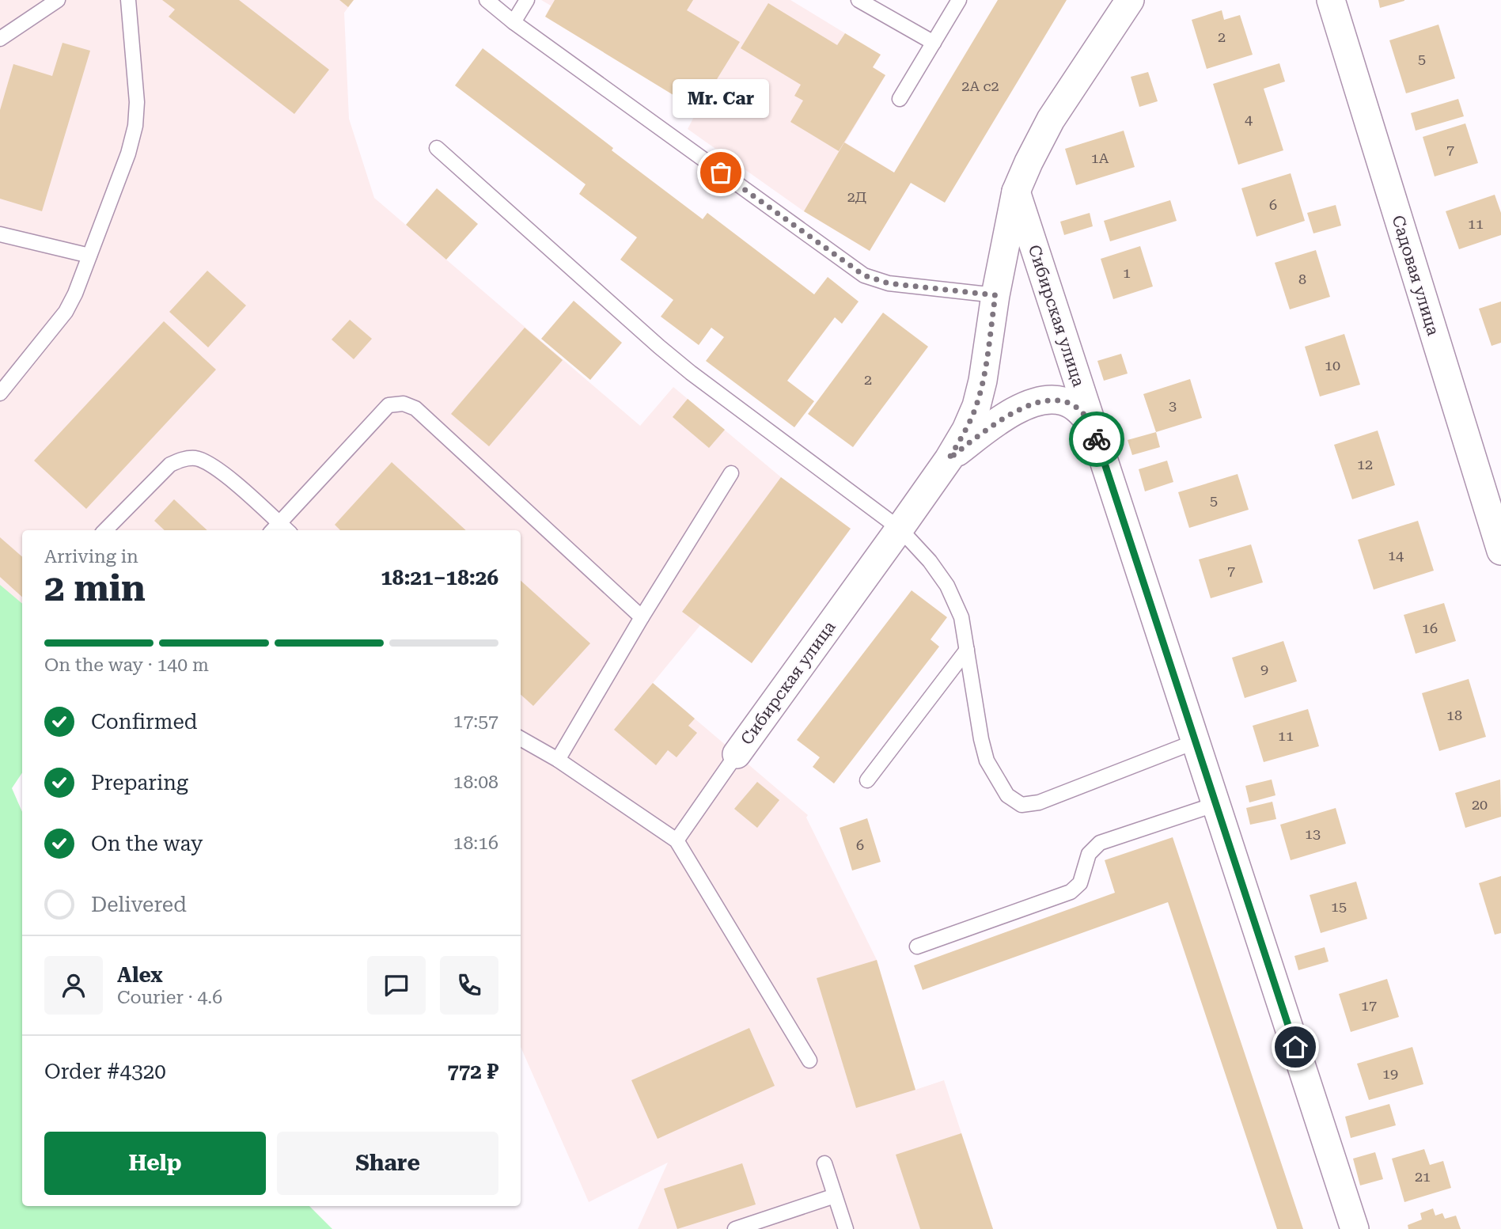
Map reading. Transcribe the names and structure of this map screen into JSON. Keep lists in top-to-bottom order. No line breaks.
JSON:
{"streets":{"street":["Садовая улица","Сибирская улица"]},"places":["Mr. Car"],"house_numbers":["2","5","2А с2","4","7","1А","2Д","6","11","1","8","10","2","3","12","5","14","7","16","9","18","11","20","13","6","15","17","19","21"],"page":{"bubble":"Mr. Car","heading":["2 min","Arriving in","18:21–18:26"],"panel":["Alex","Courier · 4.6","Order #4320","772 ₽"],"bar":"On the way · 140 m","list":[["Confirmed","17:57"],["Preparing","18:08"],["On the way","18:16"],"Delivered"],"buttons":["Help","Share"]}}
